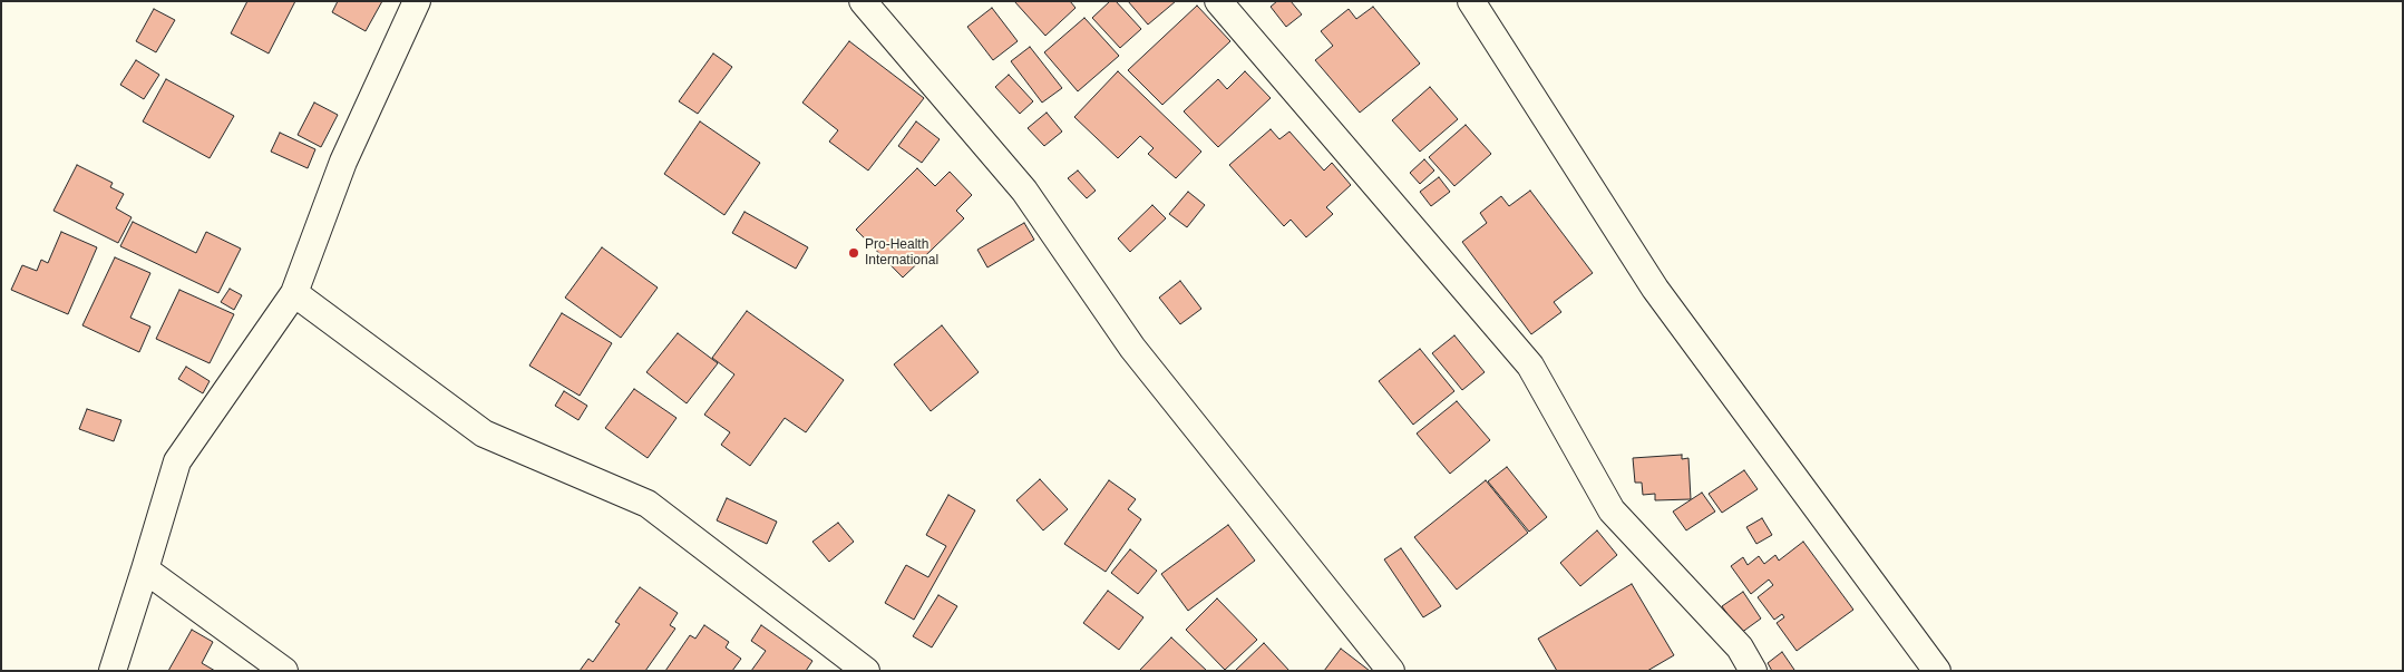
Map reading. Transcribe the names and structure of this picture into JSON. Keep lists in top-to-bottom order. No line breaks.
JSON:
{"places":["Pro-Health International"]}
